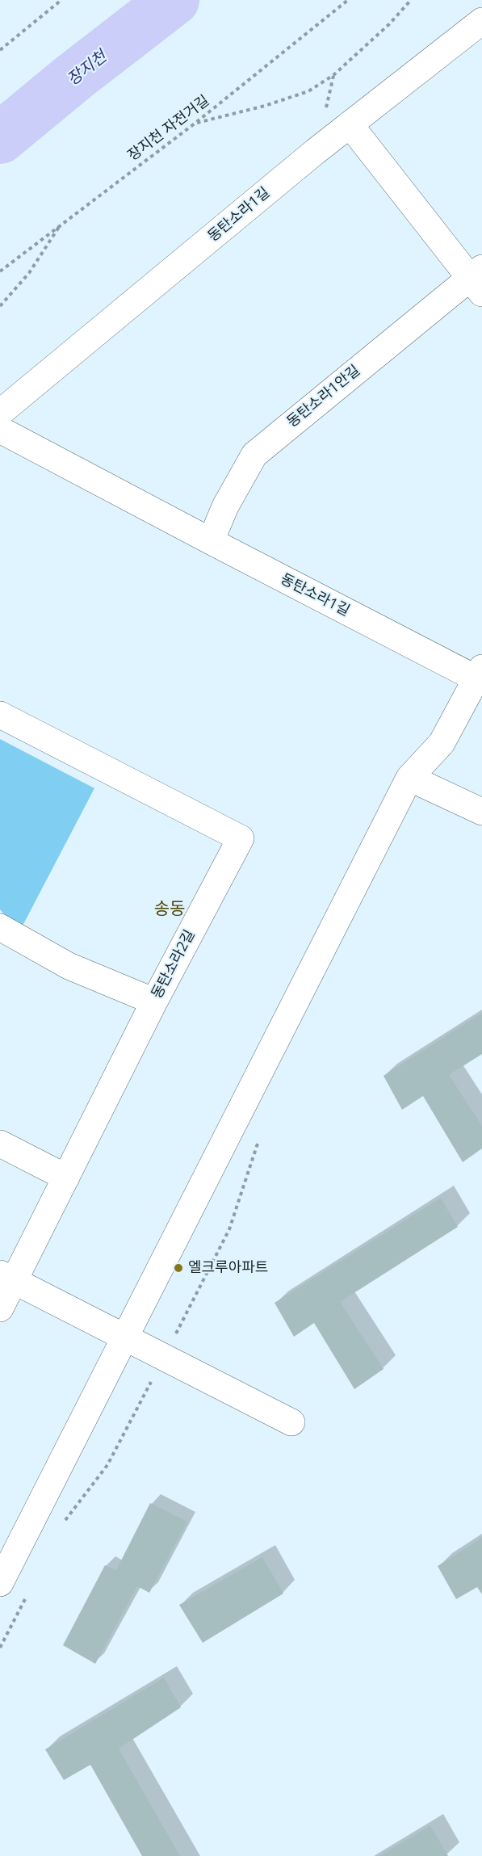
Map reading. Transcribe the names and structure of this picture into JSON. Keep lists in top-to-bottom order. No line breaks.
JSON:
{"streets":{"street":["동탄소라1길","동탄소라1안길","동탄소라2길"],"path":["장지천 자전거길"]},"crossings":[["동탄소라1길","동탄소라1안길"]],"districts":["송동"],"water":["장지천"],"places":["엘크루아파트"]}
